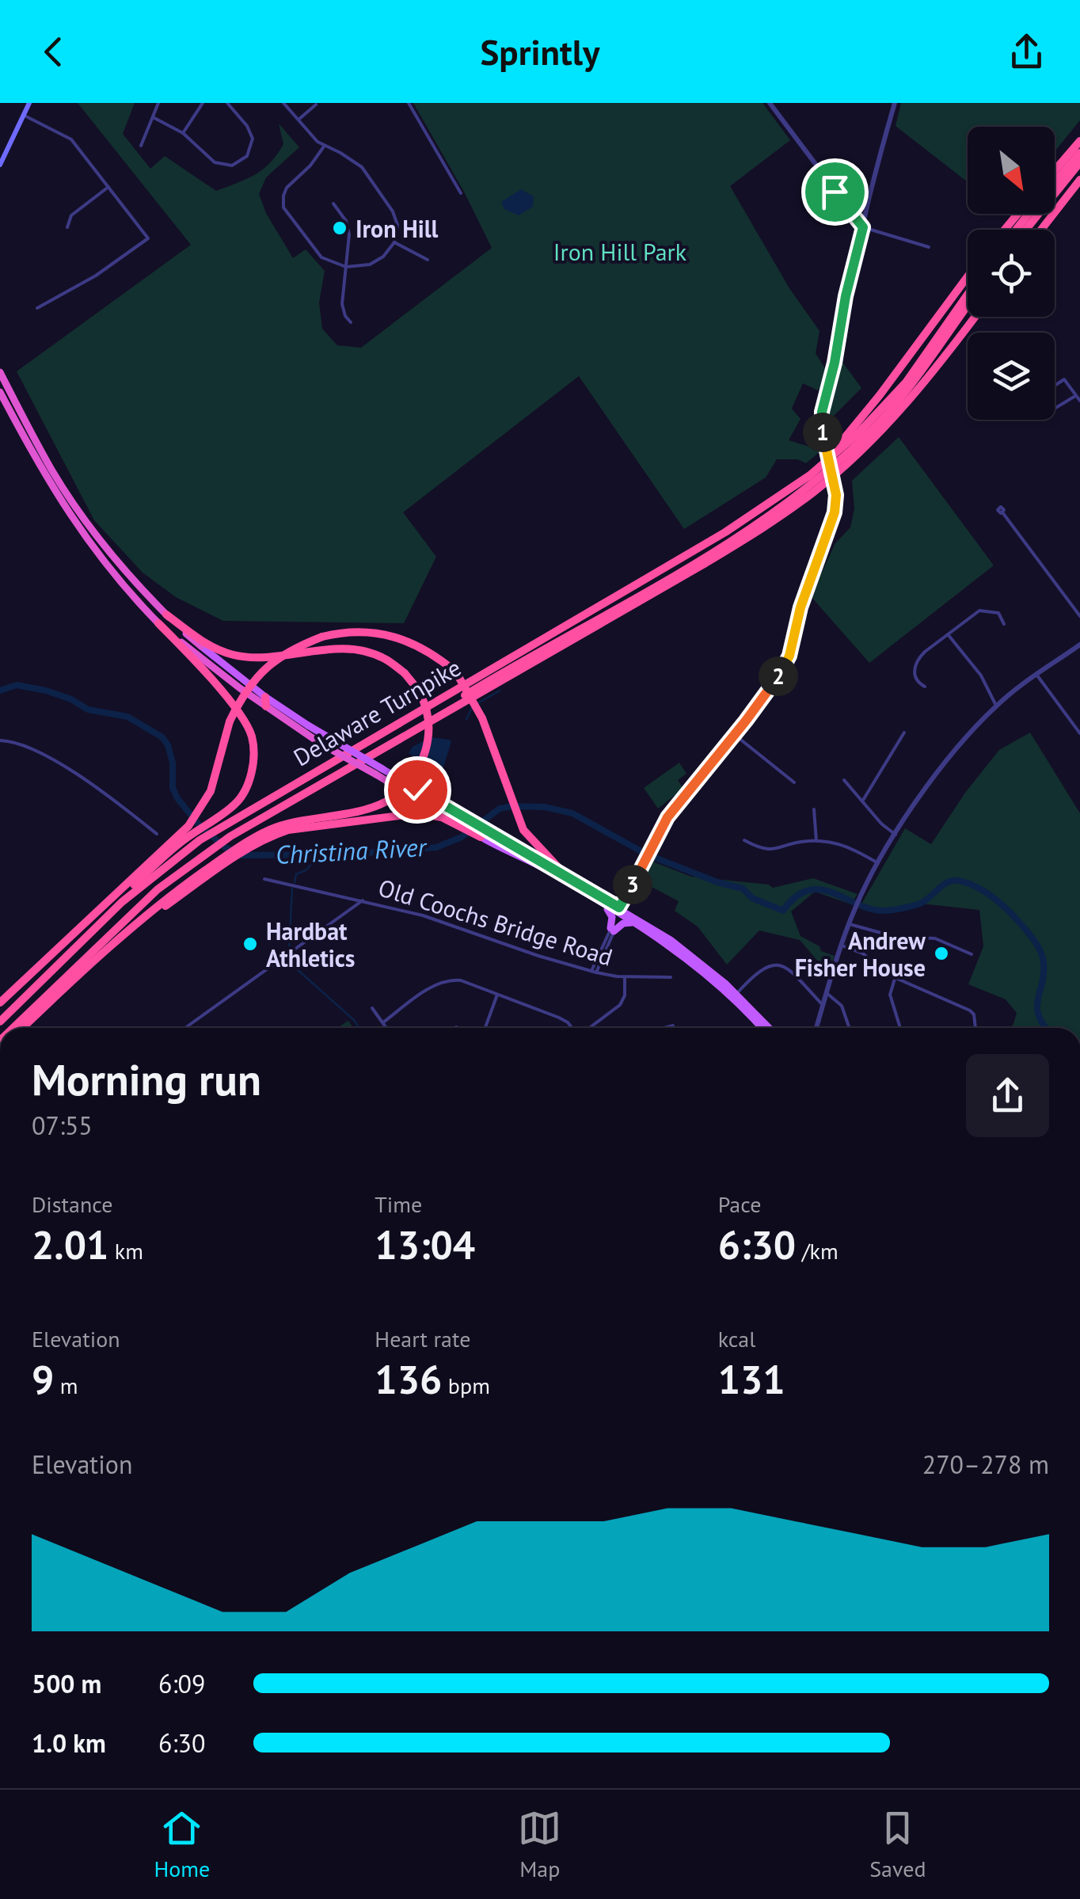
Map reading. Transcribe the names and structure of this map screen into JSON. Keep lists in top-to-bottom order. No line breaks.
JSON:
{"streets":{"highway":["Delaware Turnpike"],"street":["Old Coochs Bridge Road"]},"water":["Christina River"],"parks":["Iron Hill Park"],"places":["Iron Hill","Hardbat Athletics","Andrew Fisher House"],"north":"bottom right","page":{"header":"Sprintly","pins":["1","2","3"],"heading":["Morning run","07:55"],"stats":[["Distance","2.01 km"],["Time","13:04"],["Pace","6:30 /km"],["Elevation","9 m"],["Heart rate","136 bpm"],["kcal","131"]],"chart":["Elevation","270–278 m"],"list":[{"name":"500 m","note":"6:09"},{"name":"1.0 km","note":"6:30"}],"tabs":["Home","Map","Saved"]}}
